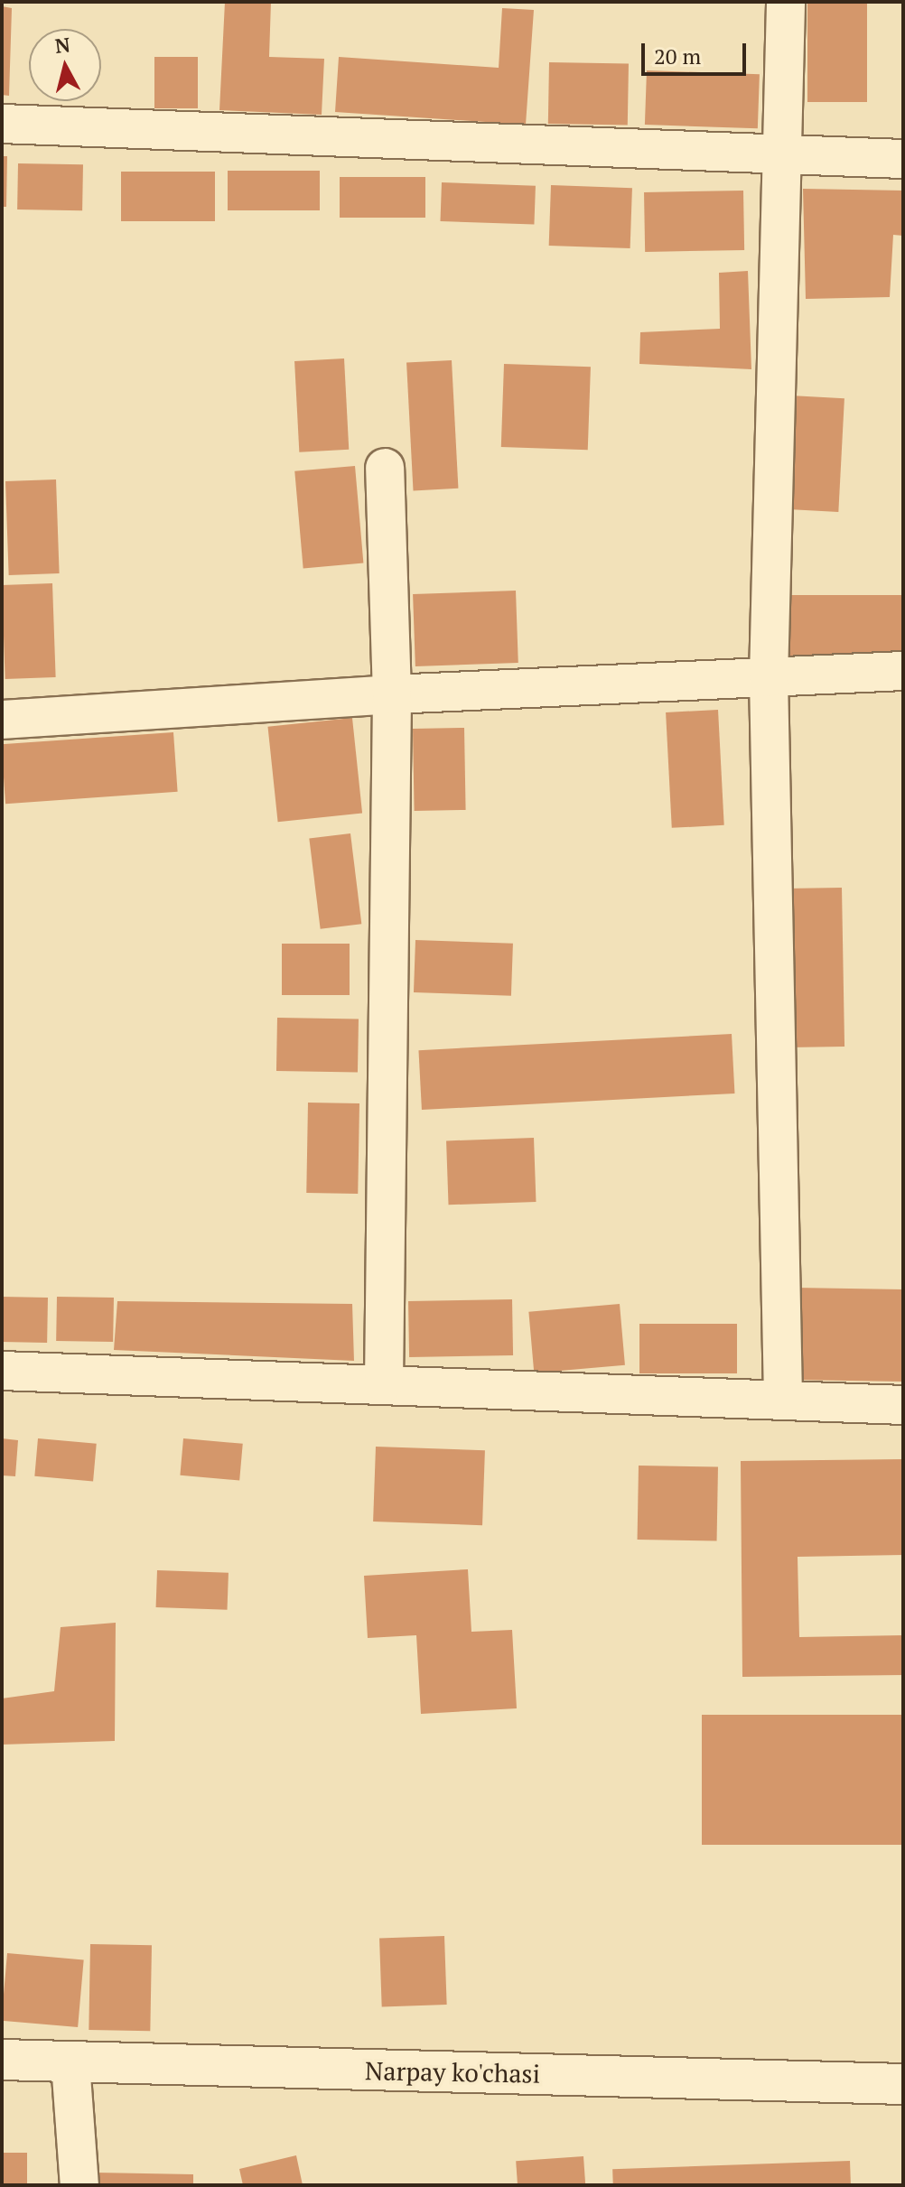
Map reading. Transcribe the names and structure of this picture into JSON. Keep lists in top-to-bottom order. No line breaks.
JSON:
{"streets":{"main road":["Narpay ko'chasi"]},"scale_bar":"20 m","north":"top"}
